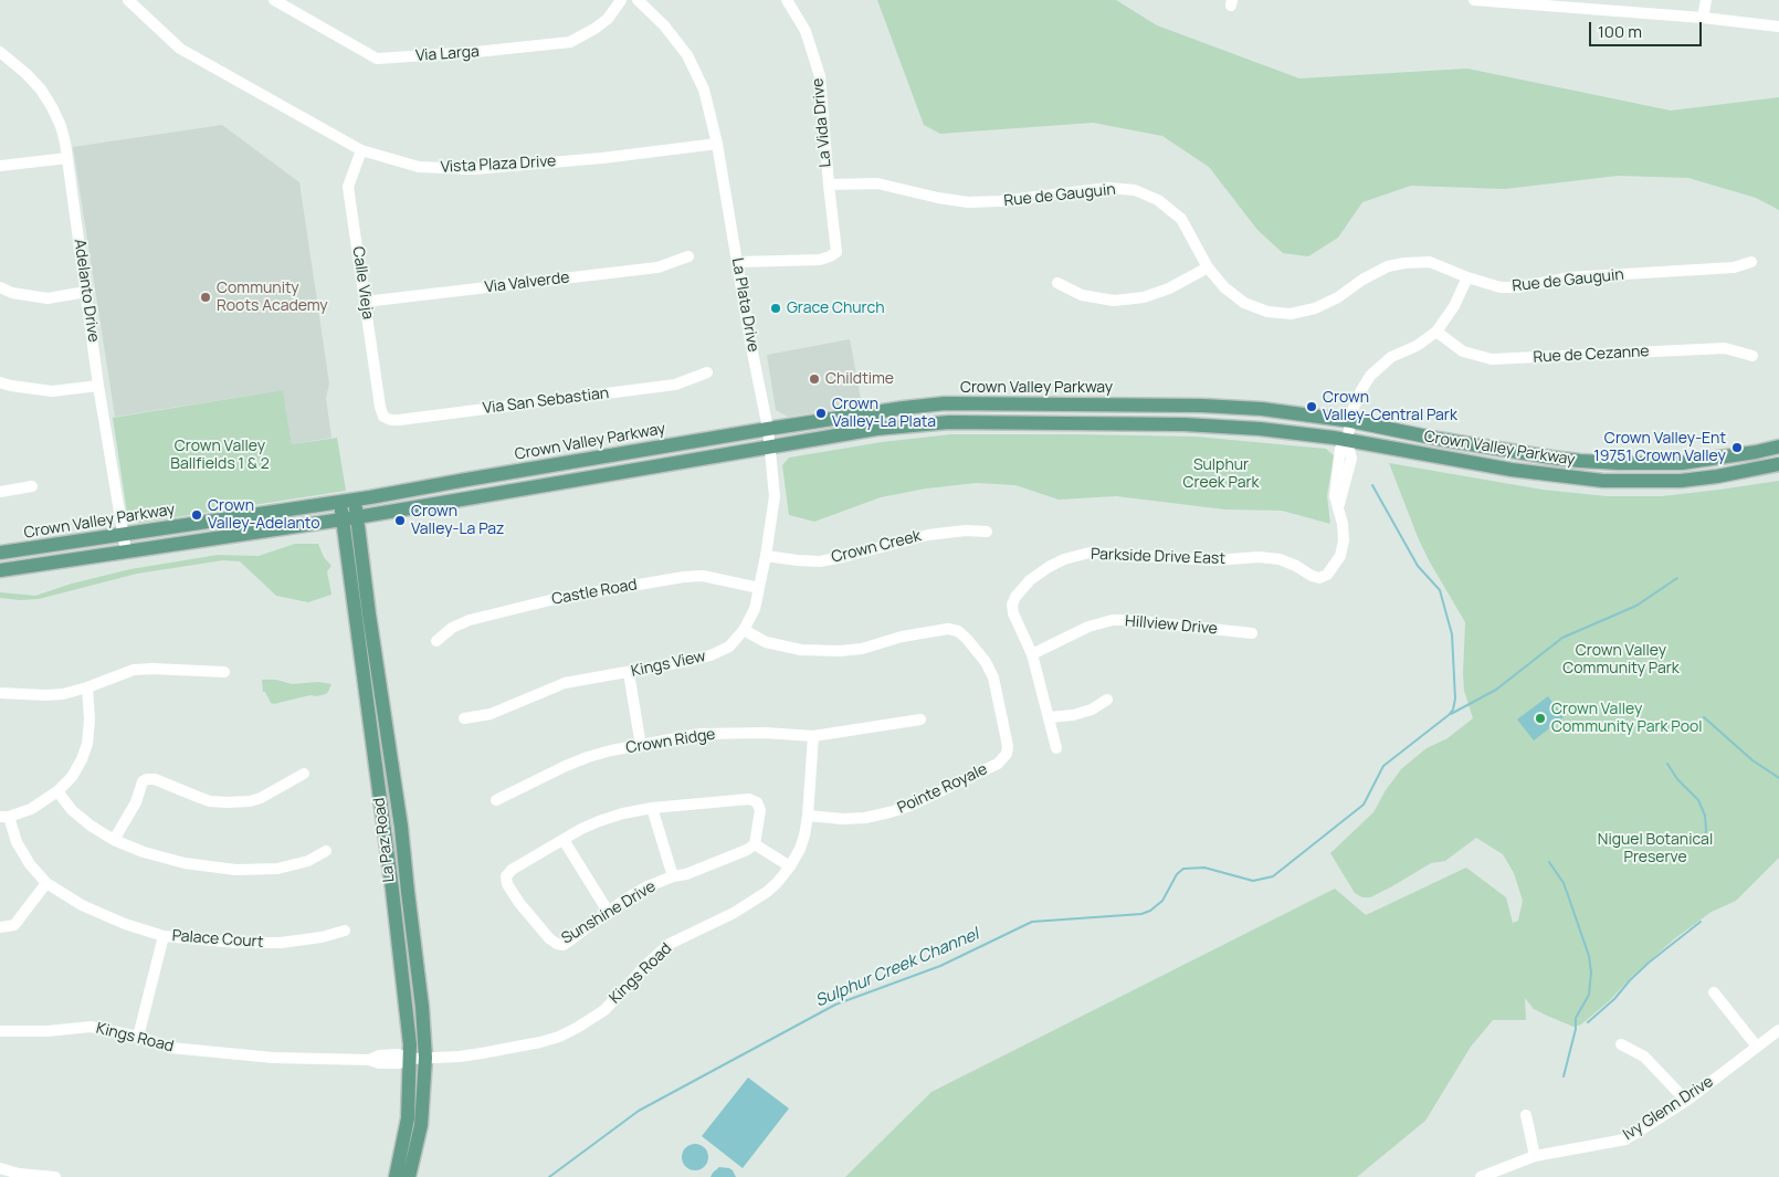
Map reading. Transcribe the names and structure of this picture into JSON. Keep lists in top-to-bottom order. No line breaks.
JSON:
{"streets":{"main road":["Crown Valley Parkway","La Paz Road"],"street":["Via Larga","La Vida Drive","Vista Plaza Drive","Rue de Gauguin","Calle Vieja","Via Valverde","Adelanto Drive","La Plata Drive","Rue de Cezanne","Via San Sebastian","Crown Creek","Parkside Drive East","Castle Road","Hillview Drive","Kings View","Crown Ridge","Pointe Royale","Sunshine Drive","Palace Court","Kings Road","Ivy Glenn Drive"]},"crossings":[["La Vida Drive","Rue de Gauguin"],["La Vida Drive","La Plata Drive"],["Vista Plaza Drive","Calle Vieja"],["Vista Plaza Drive","La Plata Drive"],["Calle Vieja","Via Valverde"],["Calle Vieja","Via San Sebastian"],["Adelanto Drive","Crown Valley Parkway"],["La Plata Drive","Crown Valley Parkway"],["La Plata Drive","Crown Creek"],["La Plata Drive","Castle Road"],["La Plata Drive","Kings View"],["La Plata Drive","Pointe Royale"],["Crown Valley Parkway","Parkside Drive East"],["Crown Valley Parkway","La Paz Road"],["Parkside Drive East","Hillview Drive"],["Kings View","Pointe Royale"],["Crown Ridge","Kings Road"],["Pointe Royale","Kings Road"],["La Paz Road","Kings Road"]],"water":["Sulphur Creek Channel"],"parks":["Crown Valley Ballfields 1 & 2","Sulphur Creek Park","Crown Valley Community Park","Niguel Botanical Preserve"],"places":["Community Roots Academy","Grace Church","Childtime","Crown Valley-Central Park","Crown Valley-La Plata","Crown Valley-Ent 19751 Crown Valley","Crown Valley-Adelanto","Crown Valley-La Paz","Crown Valley Community Park Pool"],"scale_bar":"100 m"}
